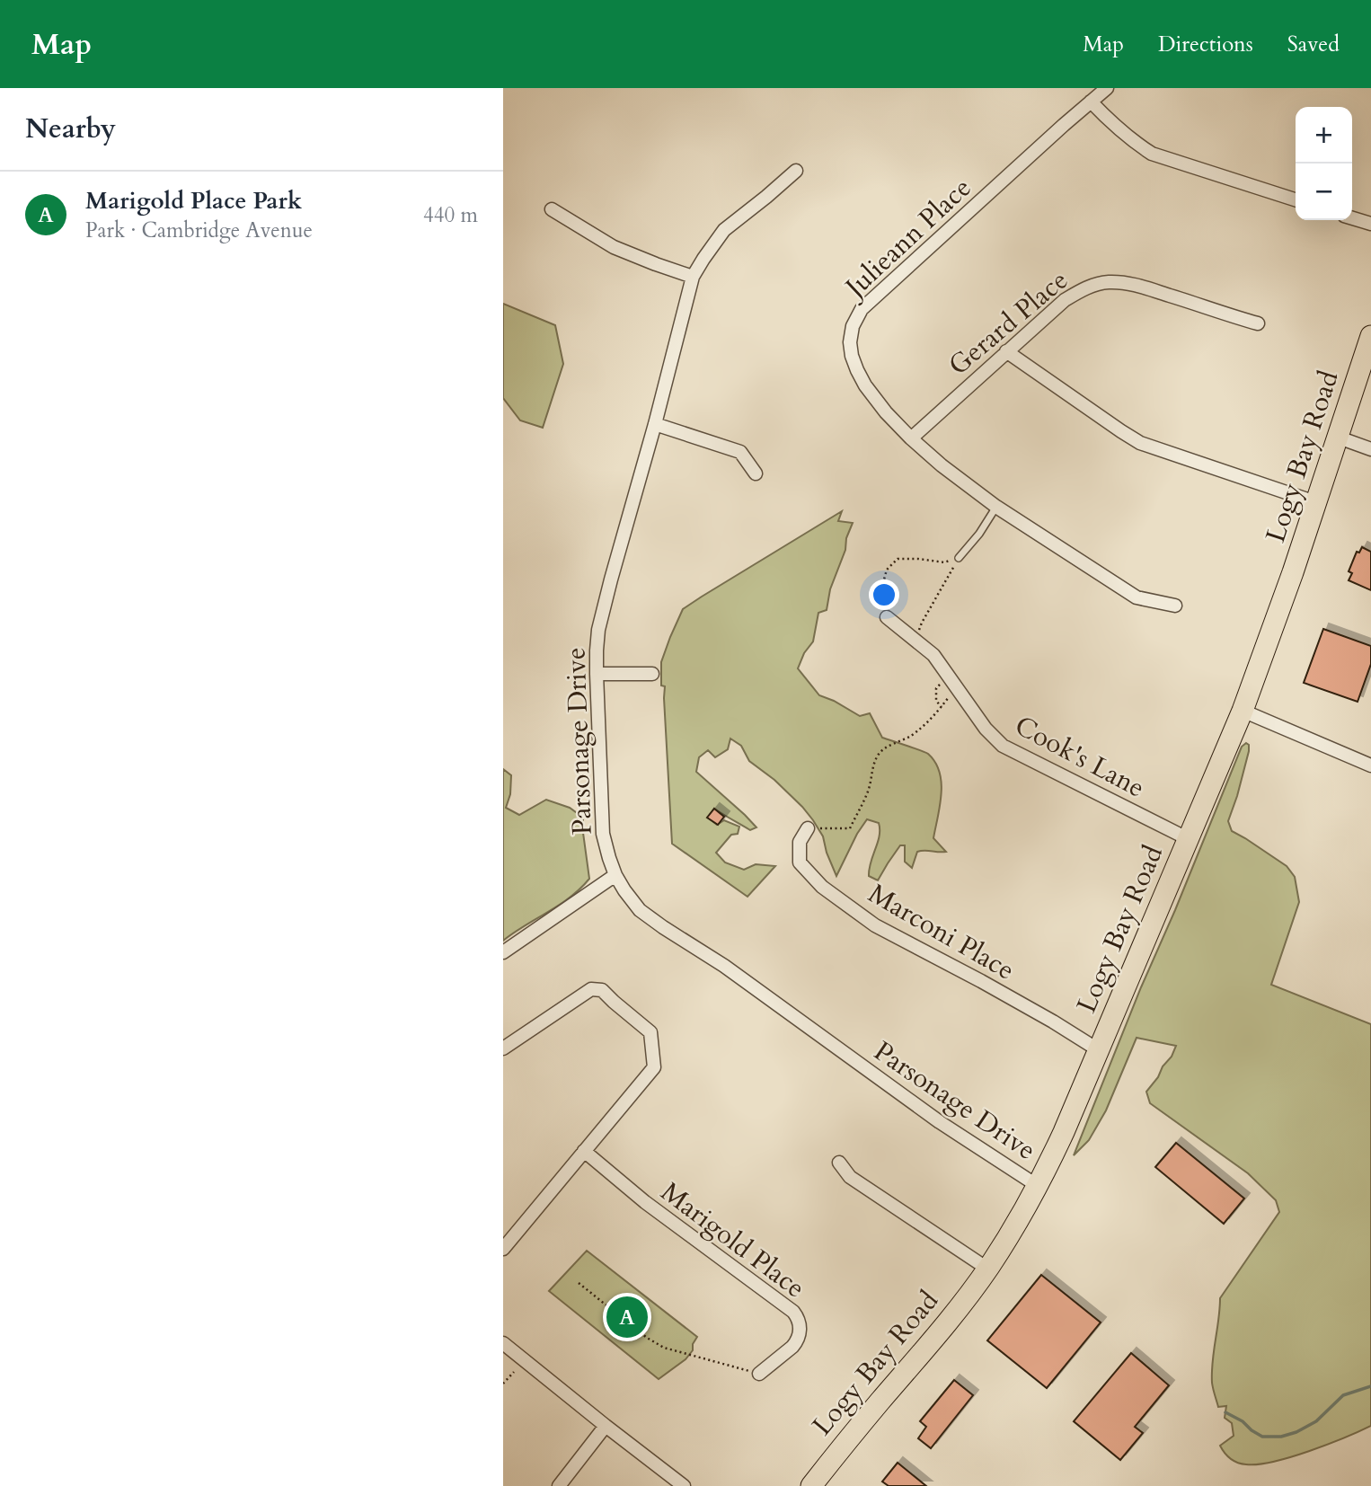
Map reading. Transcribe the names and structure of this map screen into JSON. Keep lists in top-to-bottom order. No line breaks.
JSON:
{"streets":{"main road":["Logy Bay Road"],"street":["Julieann Place","Gerard Place","Parsonage Drive","Cook's Lane","Marconi Place","Marigold Place"]},"crossings":[["Julieann Place","Gerard Place"],["Logy Bay Road","Parsonage Drive"],["Logy Bay Road","Cook's Lane"],["Logy Bay Road","Marconi Place"]],"page":{"header":"Map","nav":["Map","Directions","Saved"],"heading":"Nearby","map_buttons":["+","−"],"list":[{"mark":"A","name":"Marigold Place Park","note":"Park · Cambridge Avenue","value":"440 m"}],"pins":"A"}}
